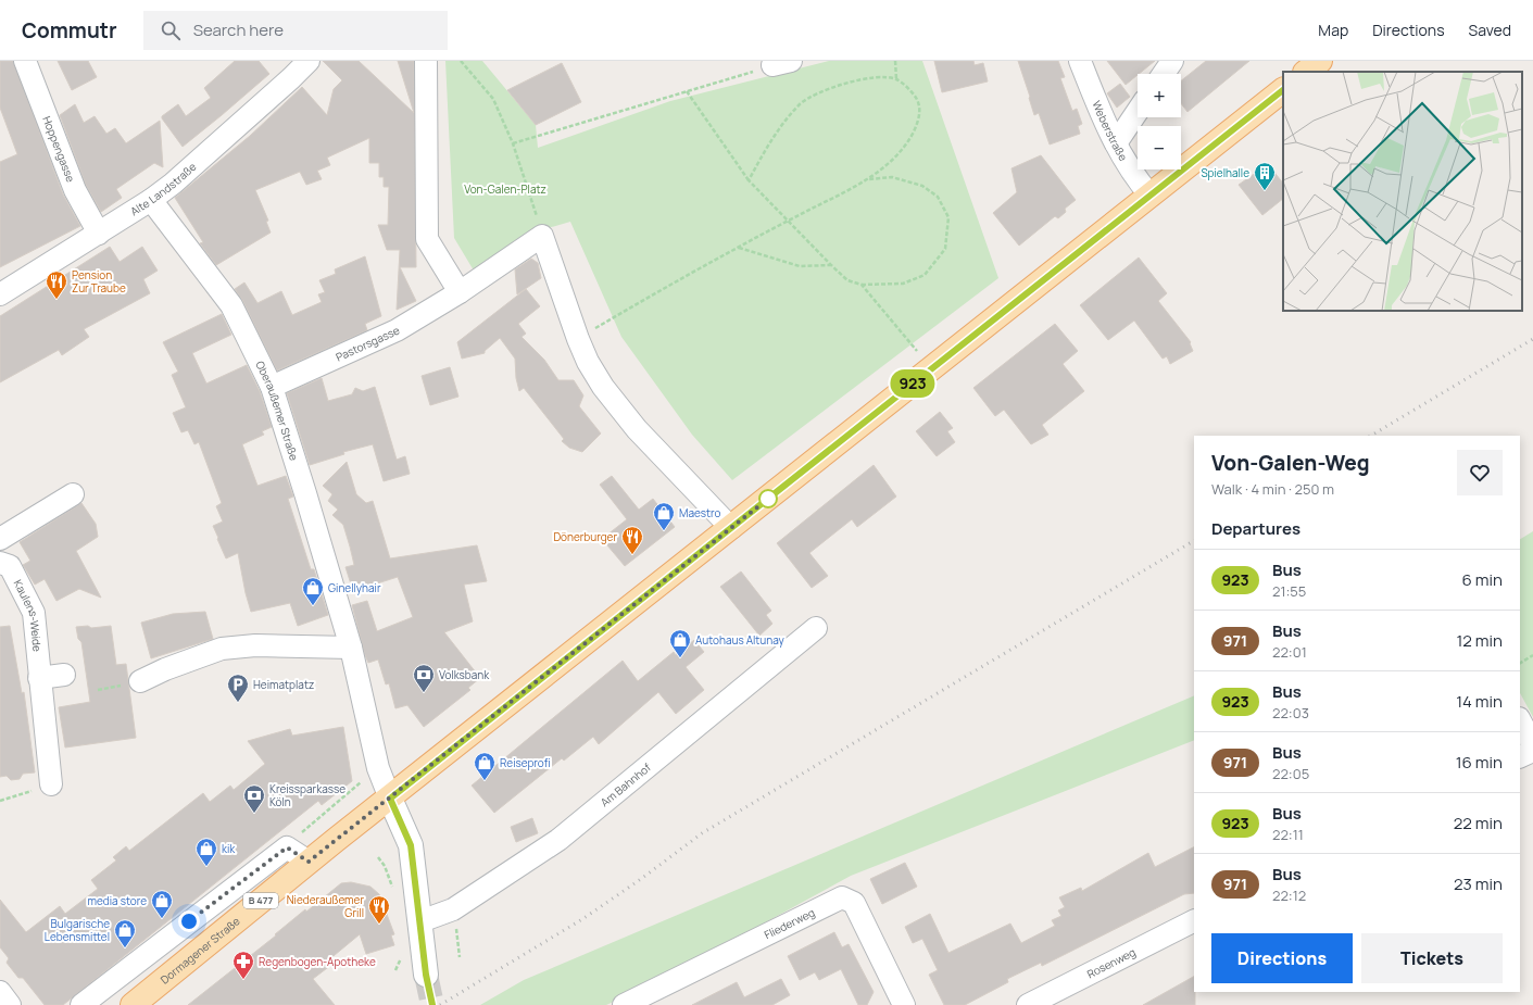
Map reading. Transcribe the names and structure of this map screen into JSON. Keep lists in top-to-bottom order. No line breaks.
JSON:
{"streets":{"main road":["Oberaußemer Straße","B 477","Dormagener Straße"],"street":["Weberstraße","Hoppengasse","Alte Landstraße","Pastorsgasse","Kaulens-Weide","Am Bahnhof","Fliederweg","Rosenweg"]},"crossings":[["Weberstraße","Dormagener Straße"],["Hoppengasse","Alte Landstraße"],["Alte Landstraße","Oberaußemer Straße"],["Pastorsgasse","Oberaußemer Straße"],["Oberaußemer Straße","Am Bahnhof"],["Oberaußemer Straße","Dormagener Straße"]],"parks":["Von-Galen-Platz"],"places":{"building":["Spielhalle"],"restaurant":["Pension Zur Traube","Dönerburger","Niederaußemer Grill"],"shop":["Maestro","Ginellyhair","Autohaus Altunay","Reiseprofi","kik","media store","Bulgarische Lebensmittel"],"bank":["Volksbank","Kreissparkasse Köln"],"parking":["Heimatplatz"],"pharmacy":["Regenbogen-Apotheke"]},"lines":["bus line 923"],"page":{"header":"Commutr","search":"Search here","nav":["Map","Directions","Saved"],"on_map":"923","map_buttons":["+","−"],"heading":[["Von-Galen-Weg","Walk · 4 min · 250 m"],"Departures"],"list":[{"mark":"923","name":"Bus","note":"21:55","value":"6 min"},{"mark":"971","name":"Bus","note":"22:01","value":"12 min"},{"mark":"923","name":"Bus","note":"22:03","value":"14 min"},{"mark":"971","name":"Bus","note":"22:05","value":"16 min"},{"mark":"923","name":"Bus","note":"22:11","value":"22 min"},{"mark":"971","name":"Bus","note":"22:12","value":"23 min"}],"buttons":["Directions","Tickets"]}}
